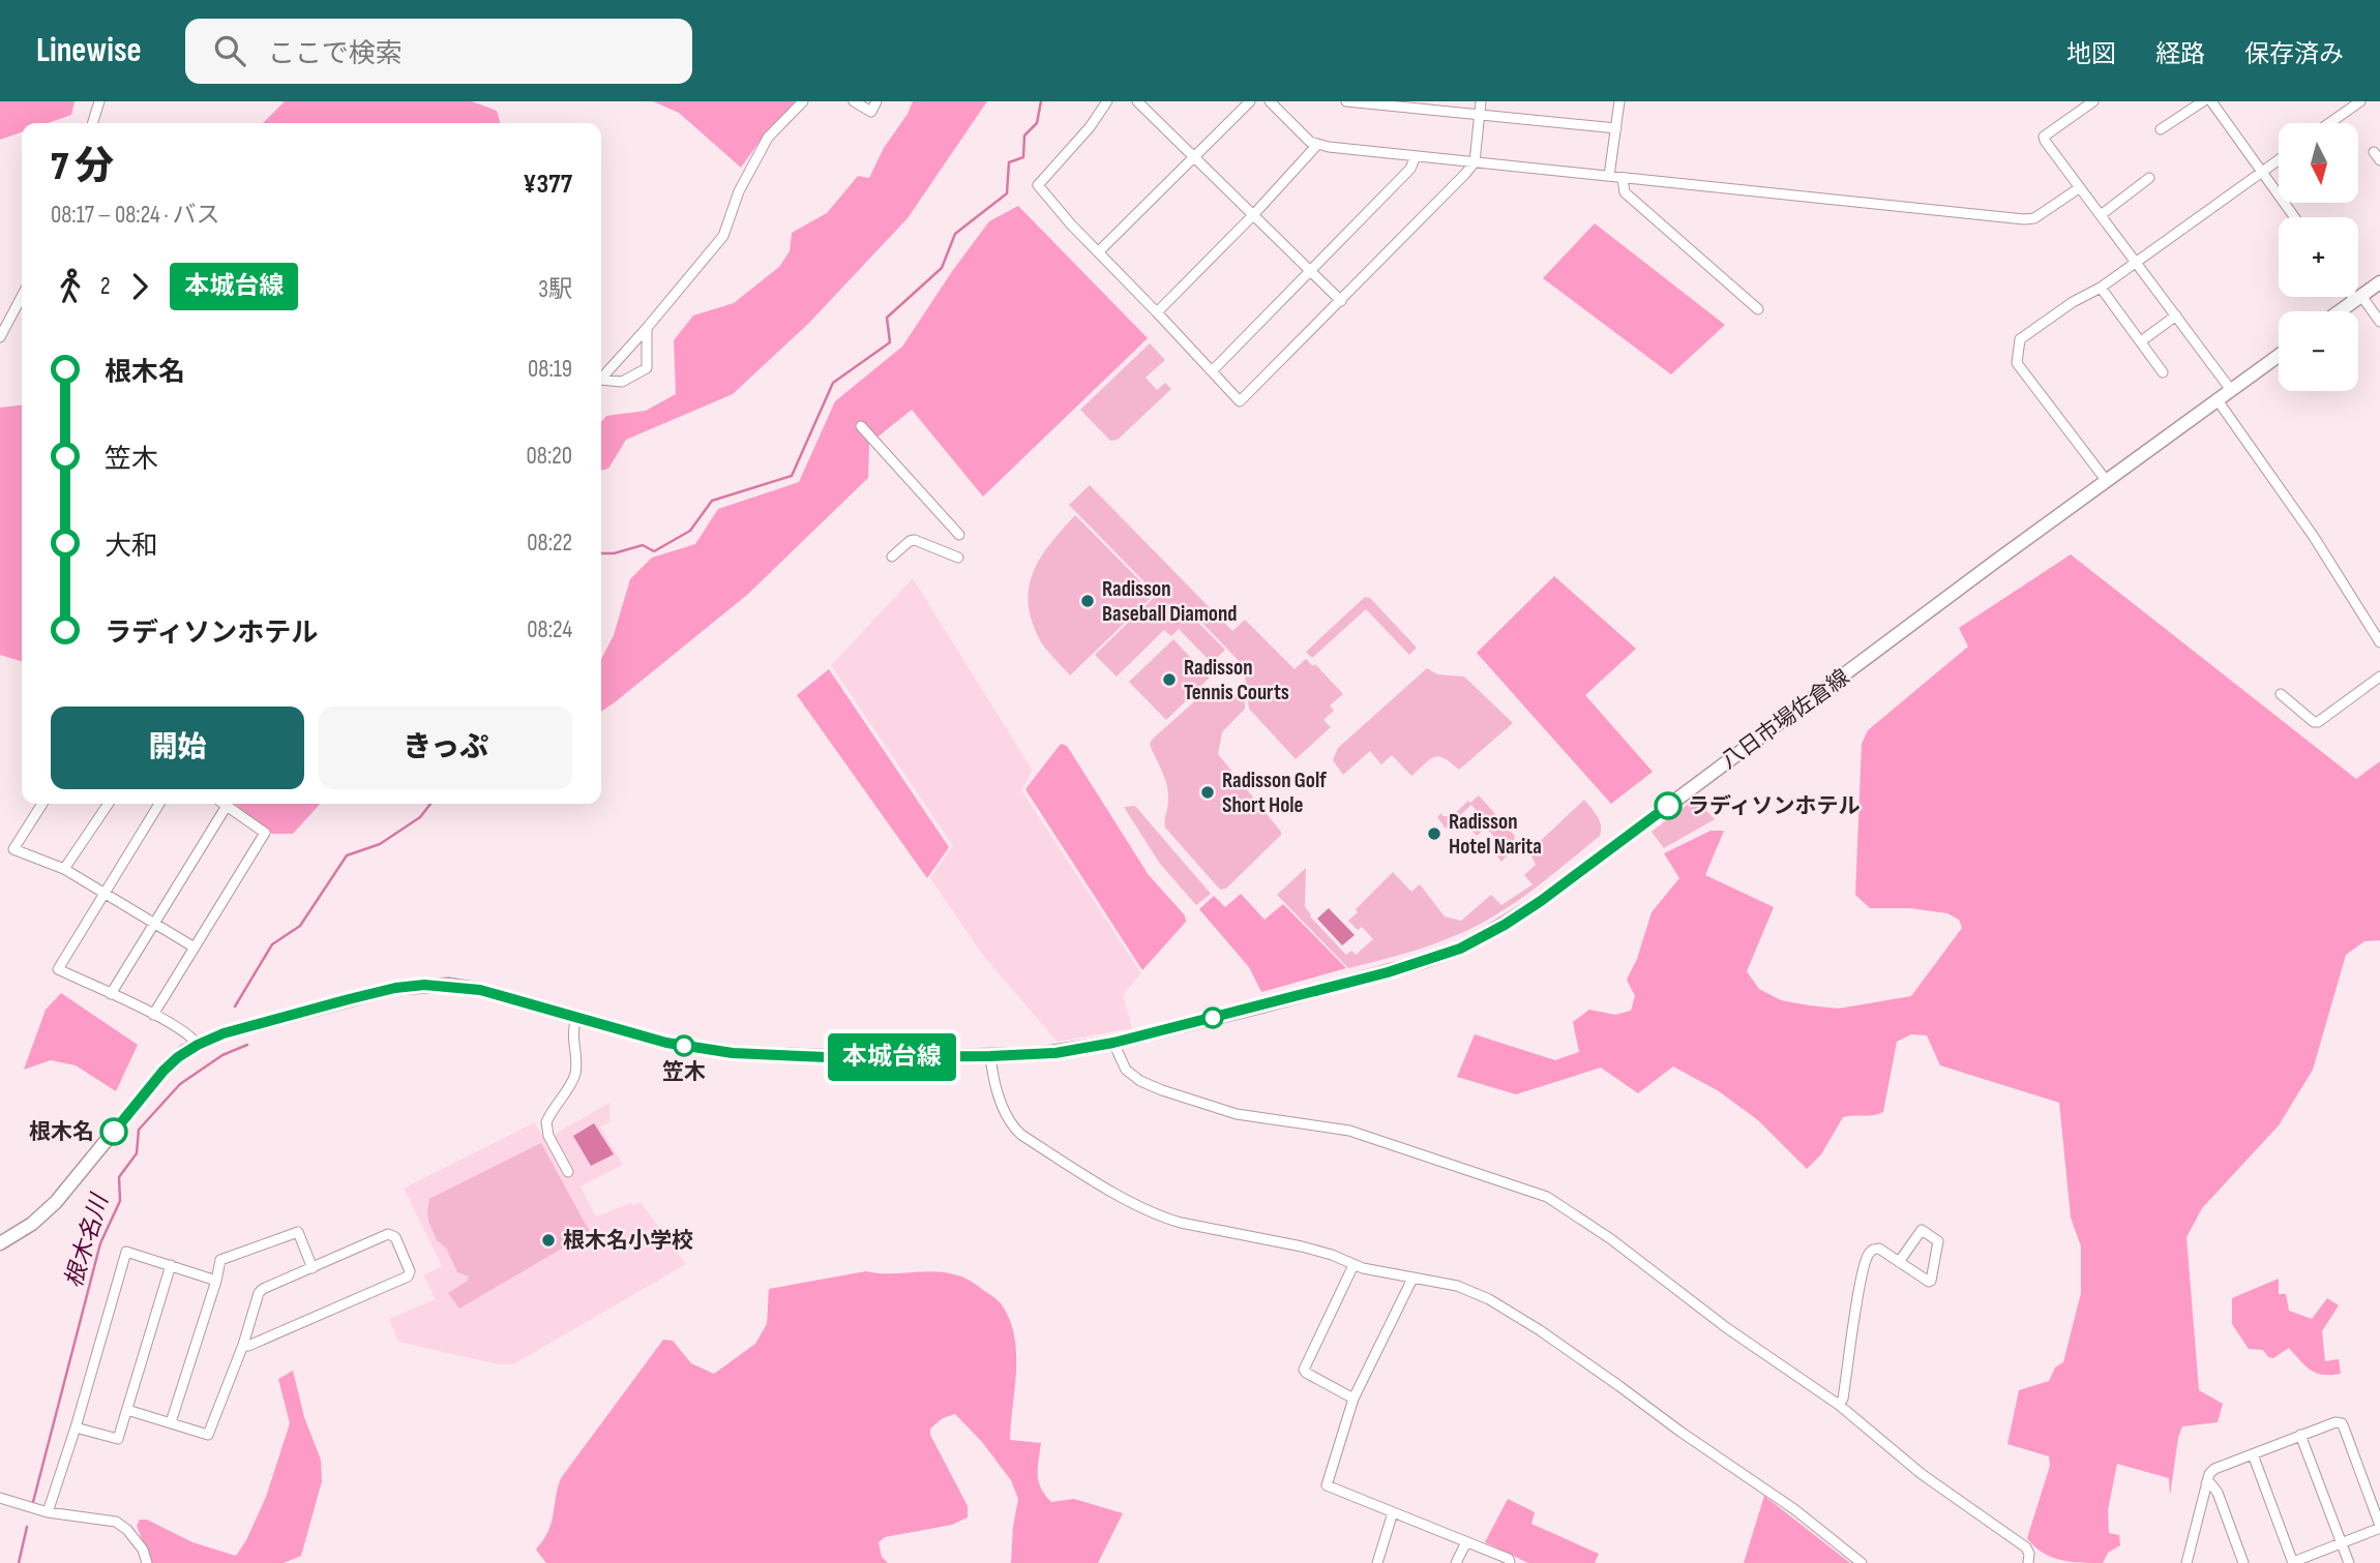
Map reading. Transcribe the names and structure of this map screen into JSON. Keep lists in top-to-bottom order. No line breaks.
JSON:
{"streets":{"main road":["八日市場佐倉線"]},"water":["根木名川"],"places":["Radisson Baseball Diamond","Radisson Tennis Courts","Radisson Golf Short Hole","ラディソンホテル","Radisson Hotel Narita","笠木","根木名","根木名小学校"],"lines":["bus line 本城台線"],"north":"bottom","page":{"header":"Linewise","search":"ここで検索","nav":["地図","経路","保存済み"],"on_map":"本城台線","map_buttons":["+","−"],"heading":["7 分","08:17 – 08:24 · バス","¥377"],"legs":["2","本城台線","3駅"],"list":[{"name":"根木名","value":"08:19"},{"name":"笠木","value":"08:20"},{"name":"大和","value":"08:22"},{"name":"ラディソンホテル","value":"08:24"}],"buttons":["開始","きっぷ"]}}
